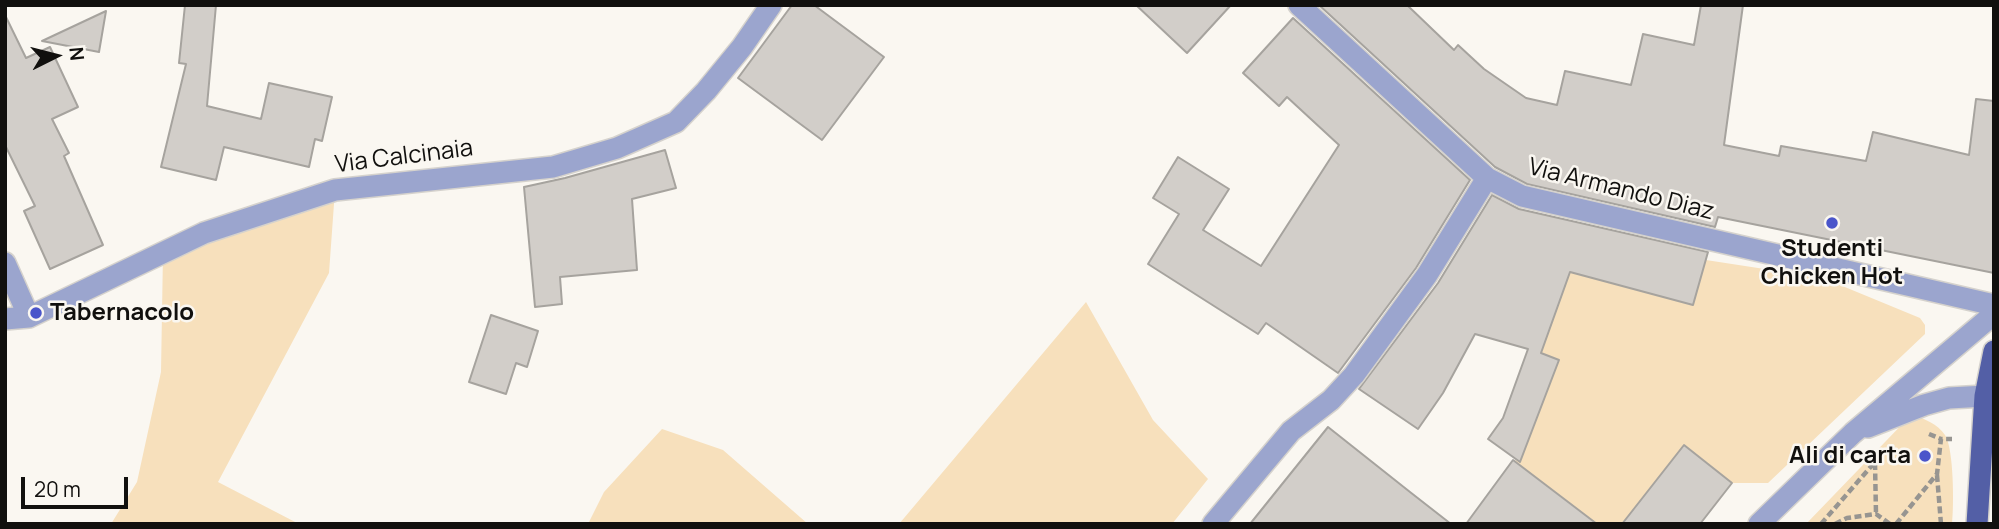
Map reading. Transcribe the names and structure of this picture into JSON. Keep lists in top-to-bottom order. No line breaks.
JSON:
{"streets":{"street":["Via Calcinaia","Via Armando Diaz"]},"places":["Studenti Chicken Hot","Tabernacolo","Ali di carta"],"scale_bar":"20 m","north":"right"}
